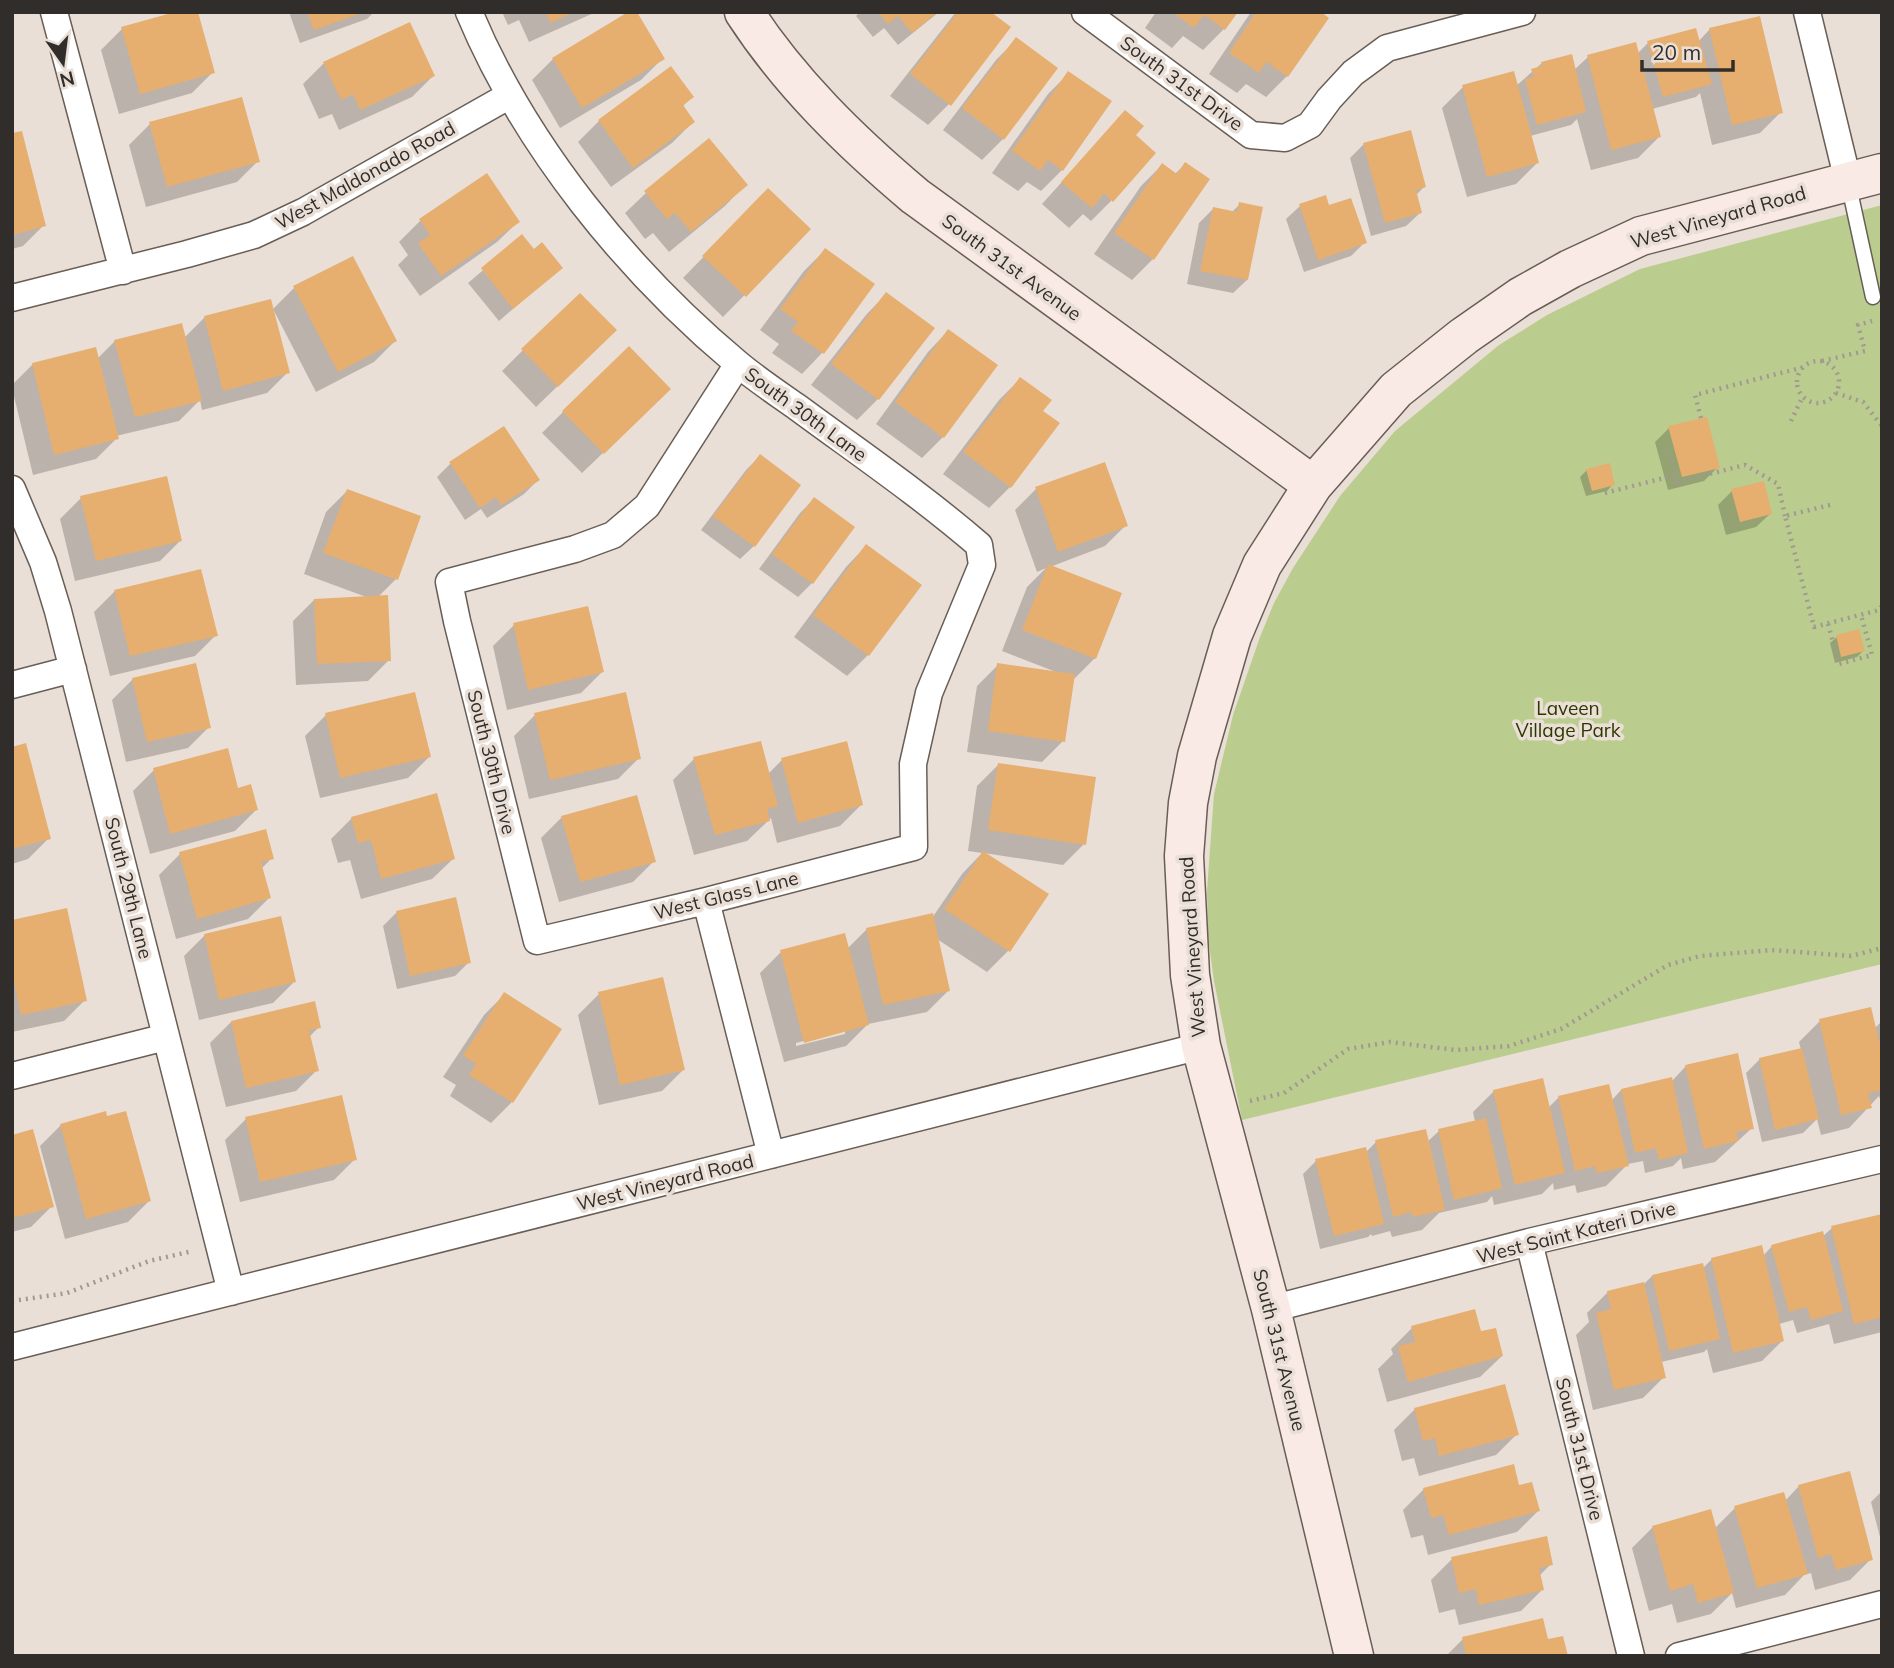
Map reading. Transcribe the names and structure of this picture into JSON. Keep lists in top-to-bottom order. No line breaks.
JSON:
{"streets":{"street":["South 31st Drive","West Maldonado Road","West Vineyard Road","South 31st Avenue","South 30th Lane","South 30th Drive","South 29th Lane","West Glass Lane","West Saint Kateri Drive"]},"crossings":[["South 31st Drive","West Saint Kateri Drive"],["West Maldonado Road","South 30th Lane"],["West Vineyard Road","South 31st Avenue"],["West Vineyard Road","South 29th Lane"],["South 31st Avenue","West Saint Kateri Drive"],["South 30th Lane","South 30th Drive"],["South 30th Lane","West Glass Lane"],["South 30th Drive","West Glass Lane"]],"parks":["Laveen Village Park"],"scale_bar":"20 m","north":"bottom"}
